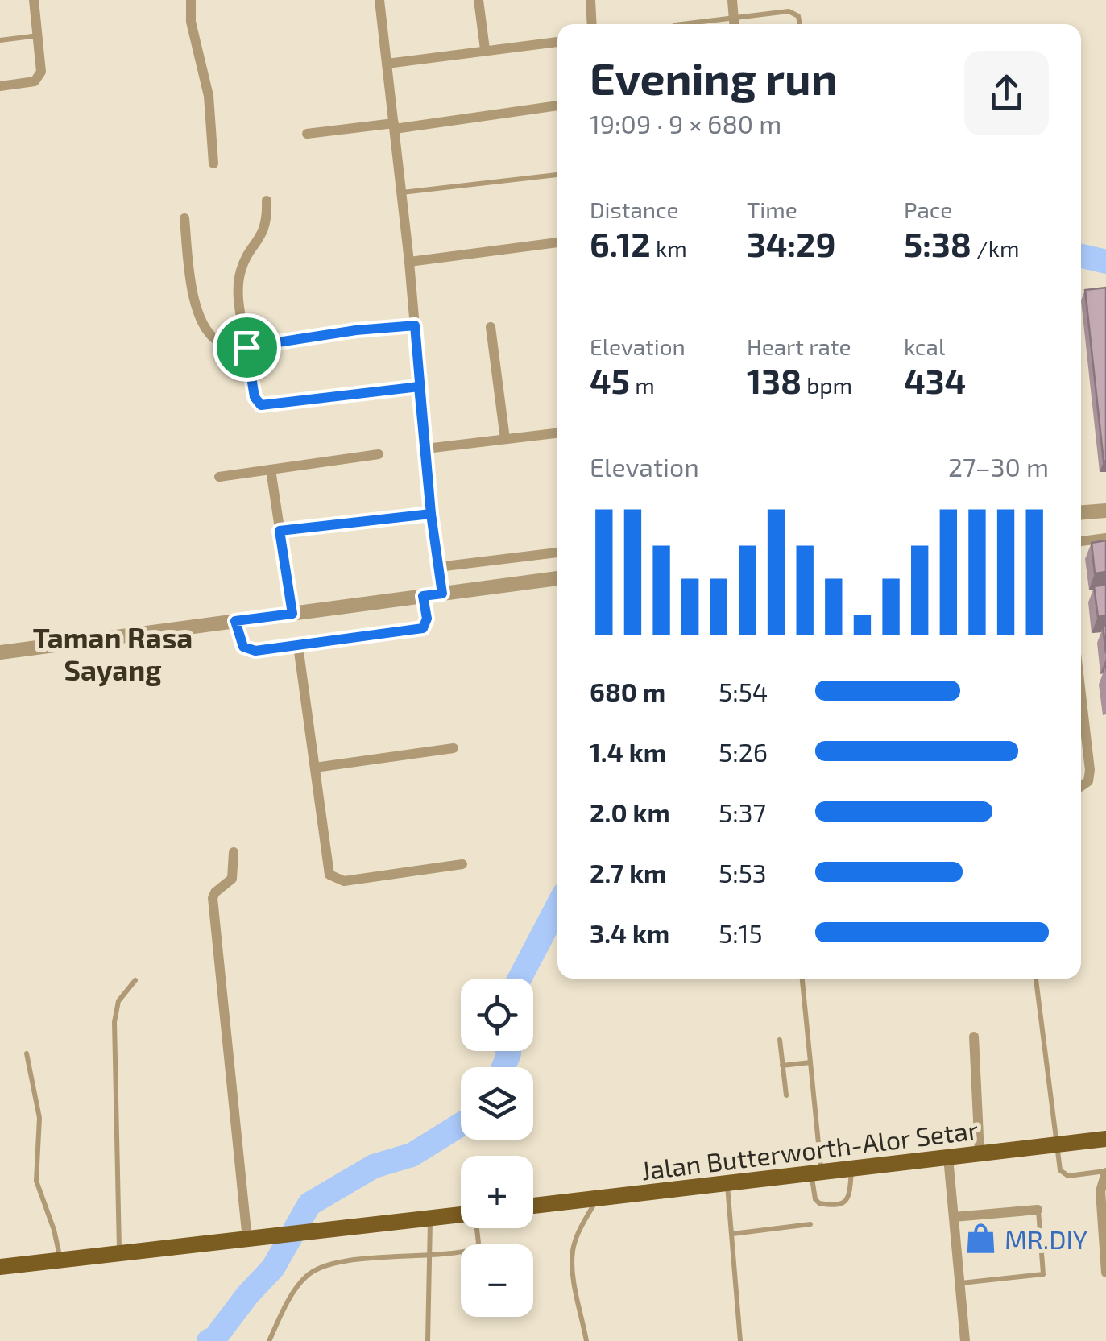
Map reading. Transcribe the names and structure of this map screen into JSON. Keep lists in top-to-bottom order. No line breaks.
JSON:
{"streets":{"main road":["Jalan Butterworth-Alor Setar"]},"districts":["Taman Rasa Sayang"],"places":{"shop":["MR.DIY"]},"page":{"heading":["Evening run","19:09 · 9 × 680 m"],"stats":[["Distance","6.12 km"],["Time","34:29"],["Pace","5:38 /km"],["Elevation","45 m"],["Heart rate","138 bpm"],["kcal","434"]],"chart":["Elevation","27–30 m"],"list":[{"name":"680 m","note":"5:54"},{"name":"1.4 km","note":"5:26"},{"name":"2.0 km","note":"5:37"},{"name":"2.7 km","note":"5:53"},{"name":"3.4 km","note":"5:15"}],"map_buttons":["+","−"]}}
